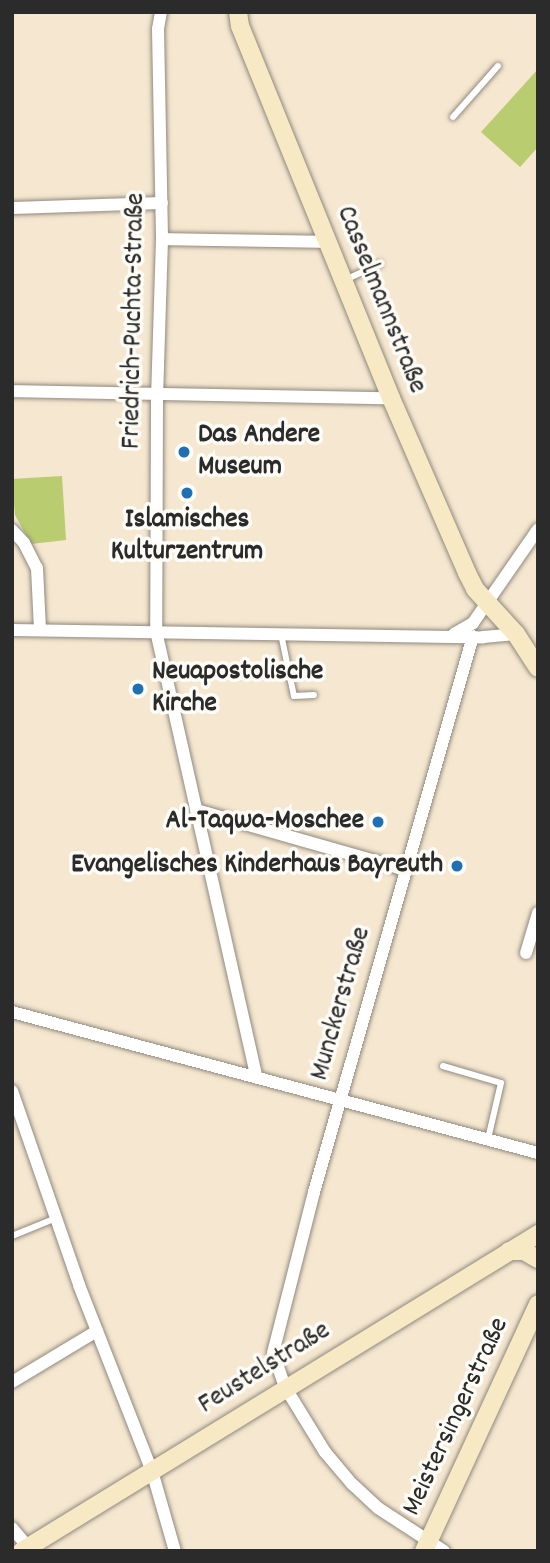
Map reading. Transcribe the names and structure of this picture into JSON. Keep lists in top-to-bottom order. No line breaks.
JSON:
{"streets":{"main road":["Casselmannstraße","Feustelstraße","Meistersingerstraße"],"street":["Friedrich-Puchta-Straße","Munckerstraße"]},"crossings":[["Munckerstraße","Feustelstraße"],["Munckerstraße","Meistersingerstraße"]],"places":["Das Andere Museum","Islamisches Kulturzentrum","Neuapostolische Kirche","Al-Taqwa-Moschee","Evangelisches Kinderhaus Bayreuth"]}
